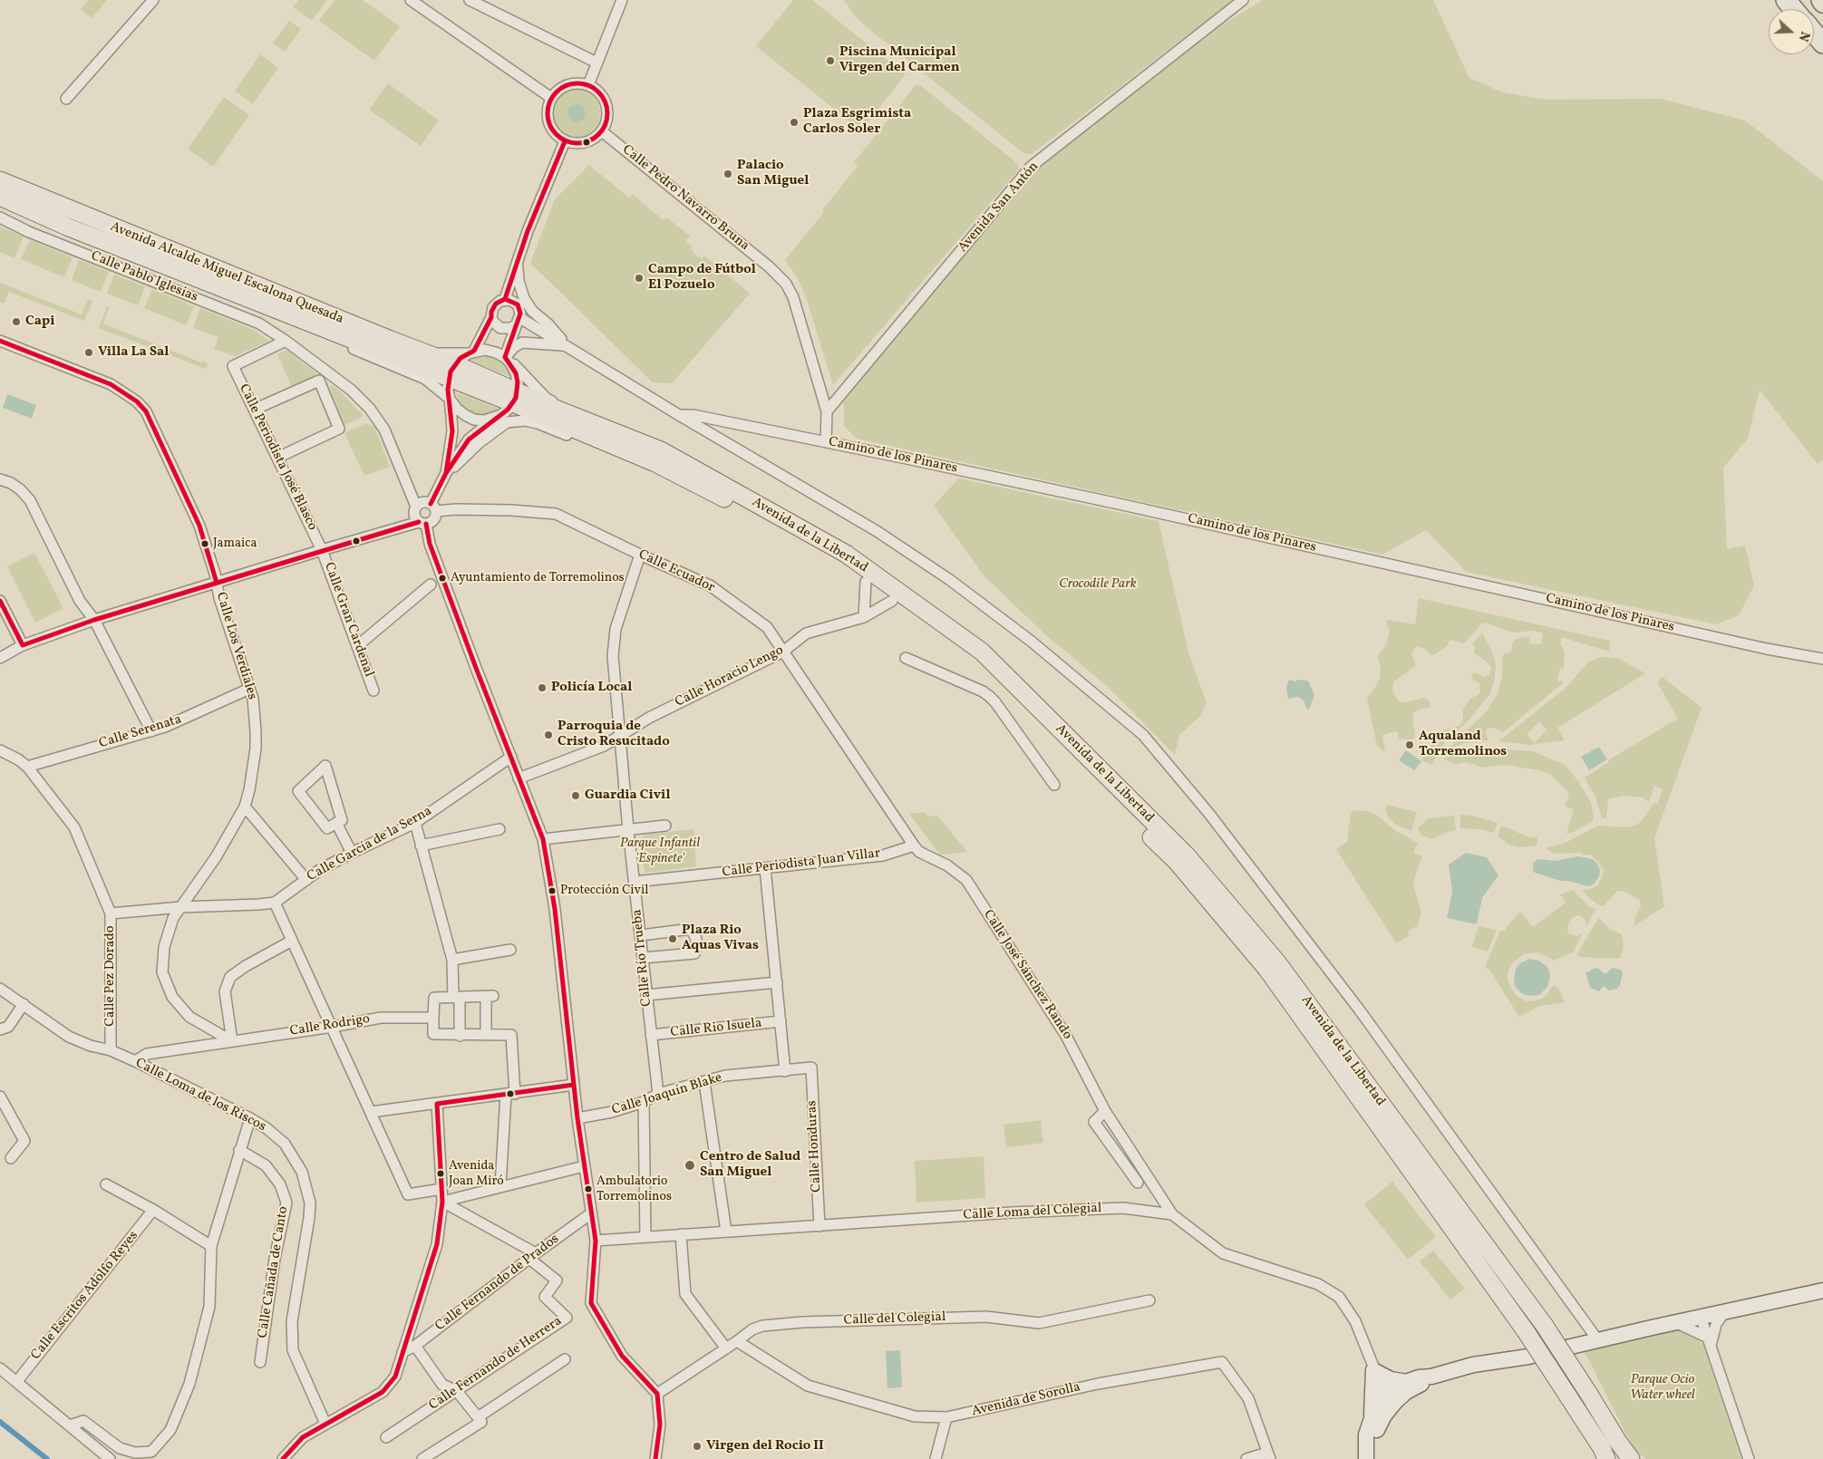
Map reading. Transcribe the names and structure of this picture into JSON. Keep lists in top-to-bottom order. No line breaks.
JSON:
{"streets":{"main road":["Avenida Alcalde Miguel Escalona Quesada","Avenida de la Libertad"],"street":["Calle Pedro Navarro Bruna","Avenida San Antón","Calle Pablo Iglesias","Camino de los Pinares","Calle Periodista José Blasco","Calle Ecuador","Calle Gran Cardenal","Calle Los Verdiales","Calle Horacio Lengo","Calle Serenata","Calle García de la Serna","Calle Periodista Juan Villar","Calle Río Trueba","Calle José Sánchez Rando","Calle Pez Dorado","Calle Rodrigo","Calle Rio Isuela","Calle Joaquín Blake","Calle Loma de los Riscos","Calle Honduras","Calle Loma del Colegial","Calle Cañada de Canto","Calle Fernando de Prados","Calle Escritos Adolfo Reyes","Calle del Colegial","Calle Fernando de Herrera","Avenida de Sorolla"]},"crossings":[["Calle Pedro Navarro Bruna","Avenida San Antón"],["Calle Pedro Navarro Bruna","Camino de los Pinares"],["Avenida Alcalde Miguel Escalona Quesada","Avenida de la Libertad"],["Calle Pablo Iglesias","Calle Periodista José Blasco"],["Calle Pablo Iglesias","Calle Ecuador"],["Calle Periodista José Blasco","Calle Gran Cardenal"],["Avenida de la Libertad","Calle Horacio Lengo"],["Calle Ecuador","Calle Horacio Lengo"],["Calle Ecuador","Calle Periodista Juan Villar"],["Calle Ecuador","Calle Río Trueba"],["Calle Ecuador","Calle José Sánchez Rando"],["Calle Los Verdiales","Calle Serenata"],["Calle Los Verdiales","Calle Rodrigo"],["Calle Horacio Lengo","Calle Río Trueba"],["Calle Serenata","Calle Pez Dorado"],["Calle Periodista Juan Villar","Calle Río Trueba"],["Calle Río Trueba","Calle Rio Isuela"],["Calle Río Trueba","Calle Joaquín Blake"],["Calle José Sánchez Rando","Calle Loma del Colegial"],["Calle Pez Dorado","Calle Loma de los Riscos"],["Calle Rodrigo","Calle Loma de los Riscos"],["Calle Joaquín Blake","Calle Honduras"],["Calle Honduras","Calle Loma del Colegial"],["Calle Fernando de Prados","Calle Fernando de Herrera"],["Calle del Colegial","Avenida de Sorolla"]],"parks":["Crocodile Park","Parque Infantil 'Espinete'","Parque Ocio Water wheel"],"places":["Piscina Municipal Virgen del Carmen","Plaza Esgrimista Carlos Soler","Palacio San Miguel","Campo de Fútbol El Pozuelo","Capi","Villa La Sal","Jamaica","Ayuntamiento de Torremolinos","Policía Local","Parroquia de Cristo Resucitado","Aqualand Torremolinos","Guardia Civil","Protección Civil","Plaza Rio Aquas Vivas","Centro de Salud San Miguel","Avenida Joan Miró","Ambulatorio Torremolinos","Virgen del Rocio II"],"north":"right"}
